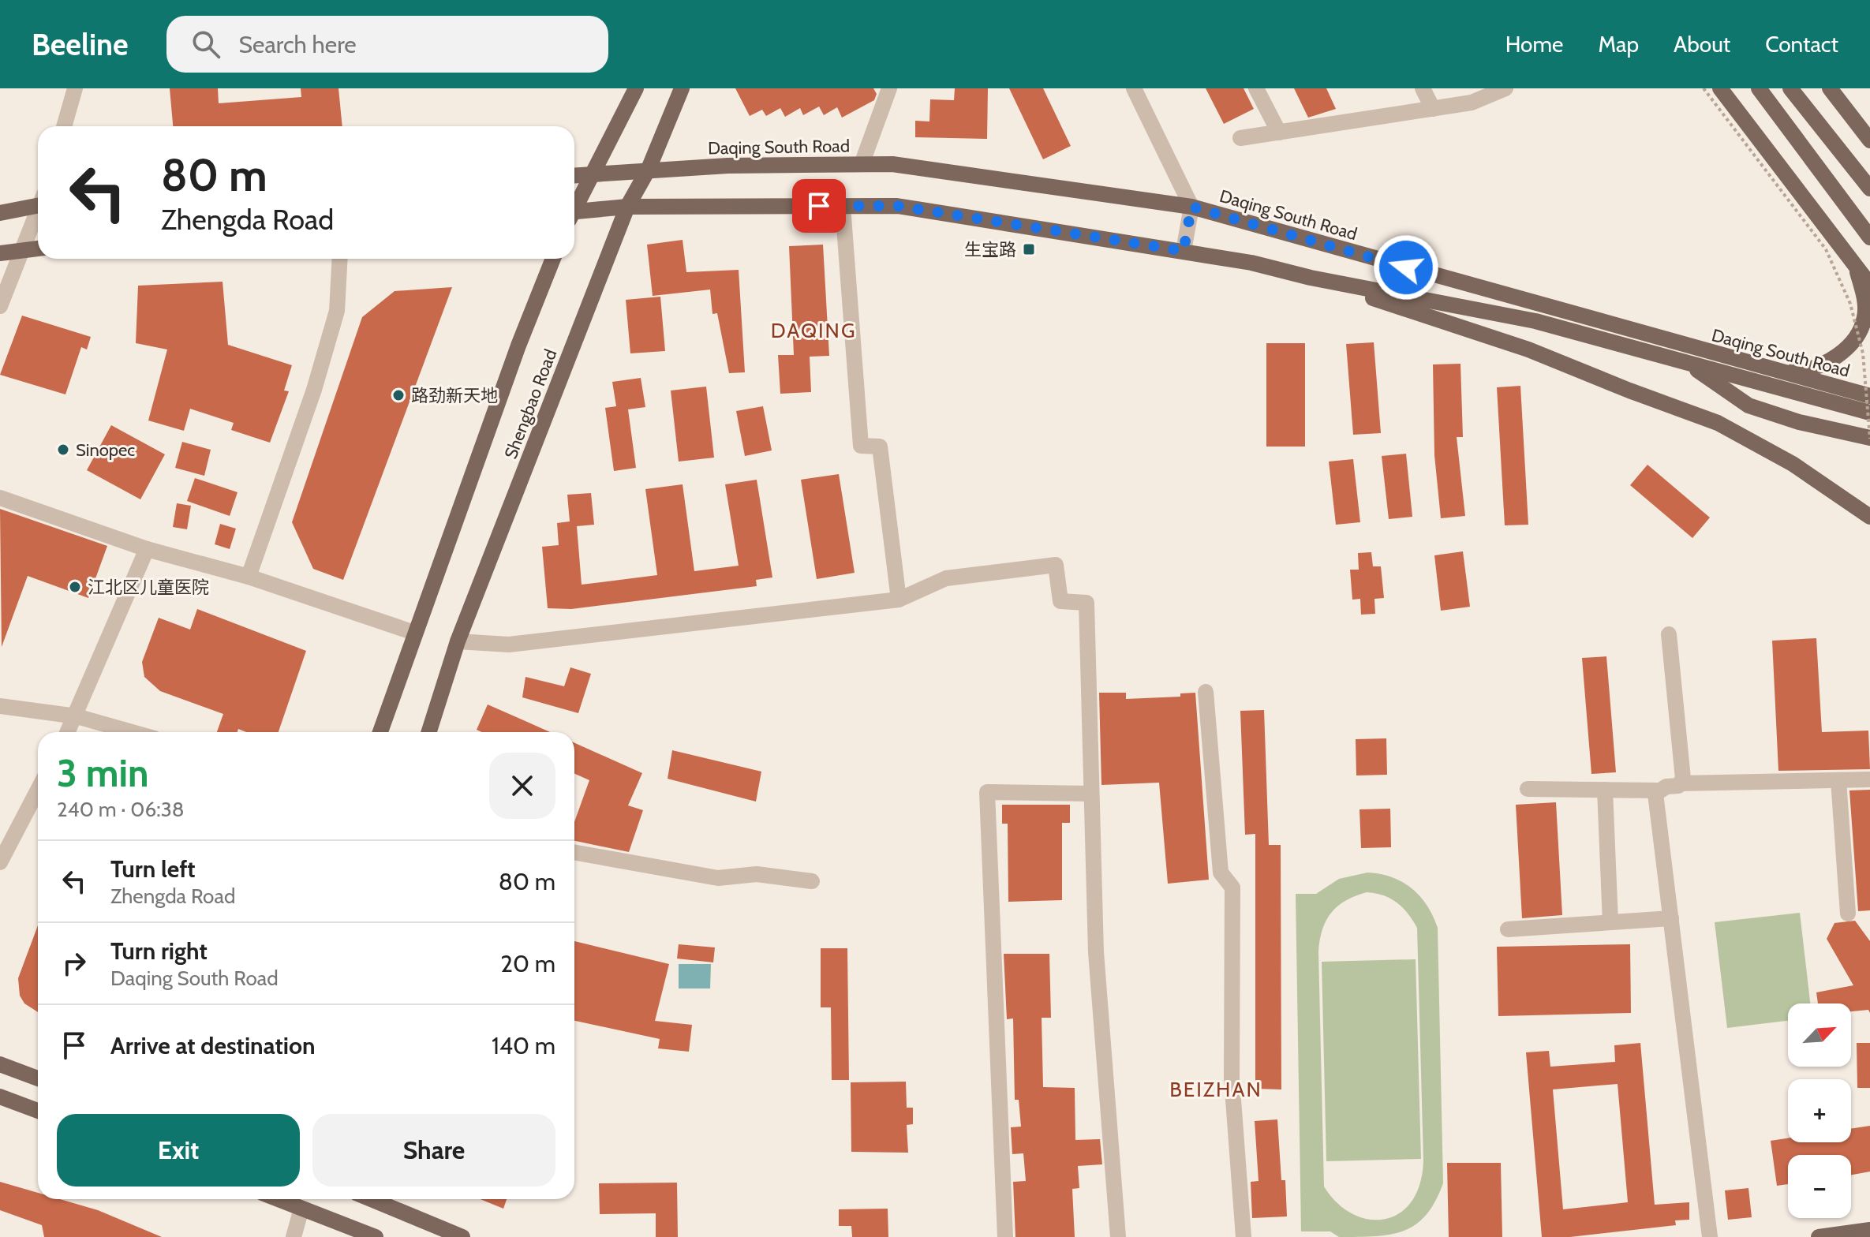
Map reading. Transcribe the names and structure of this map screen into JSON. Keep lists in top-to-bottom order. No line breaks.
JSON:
{"streets":{"main road":["Daqing South Road","Shengbao Road"]},"crossings":[["Daqing South Road","Shengbao Road"]],"districts":["DAQING","BEIZHAN"],"places":{"transit":["生宝路"],"other":["路劲新天地","Sinopec","江北区儿童医院"]},"north":"top right","page":{"header":"Beeline","search":"Search here","nav":["Home","Map","About","Contact"],"turn":["80 m","Zhengda Road"],"heading":["3 min","240 m · 06:38"],"list":[{"name":"Turn left","note":"Zhengda Road","value":"80 m"},{"name":"Turn right","note":"Daqing South Road","value":"20 m"},{"name":"Arrive at destination","value":"140 m"}],"map_buttons":["+","−"],"buttons":["Exit","Share"]}}
